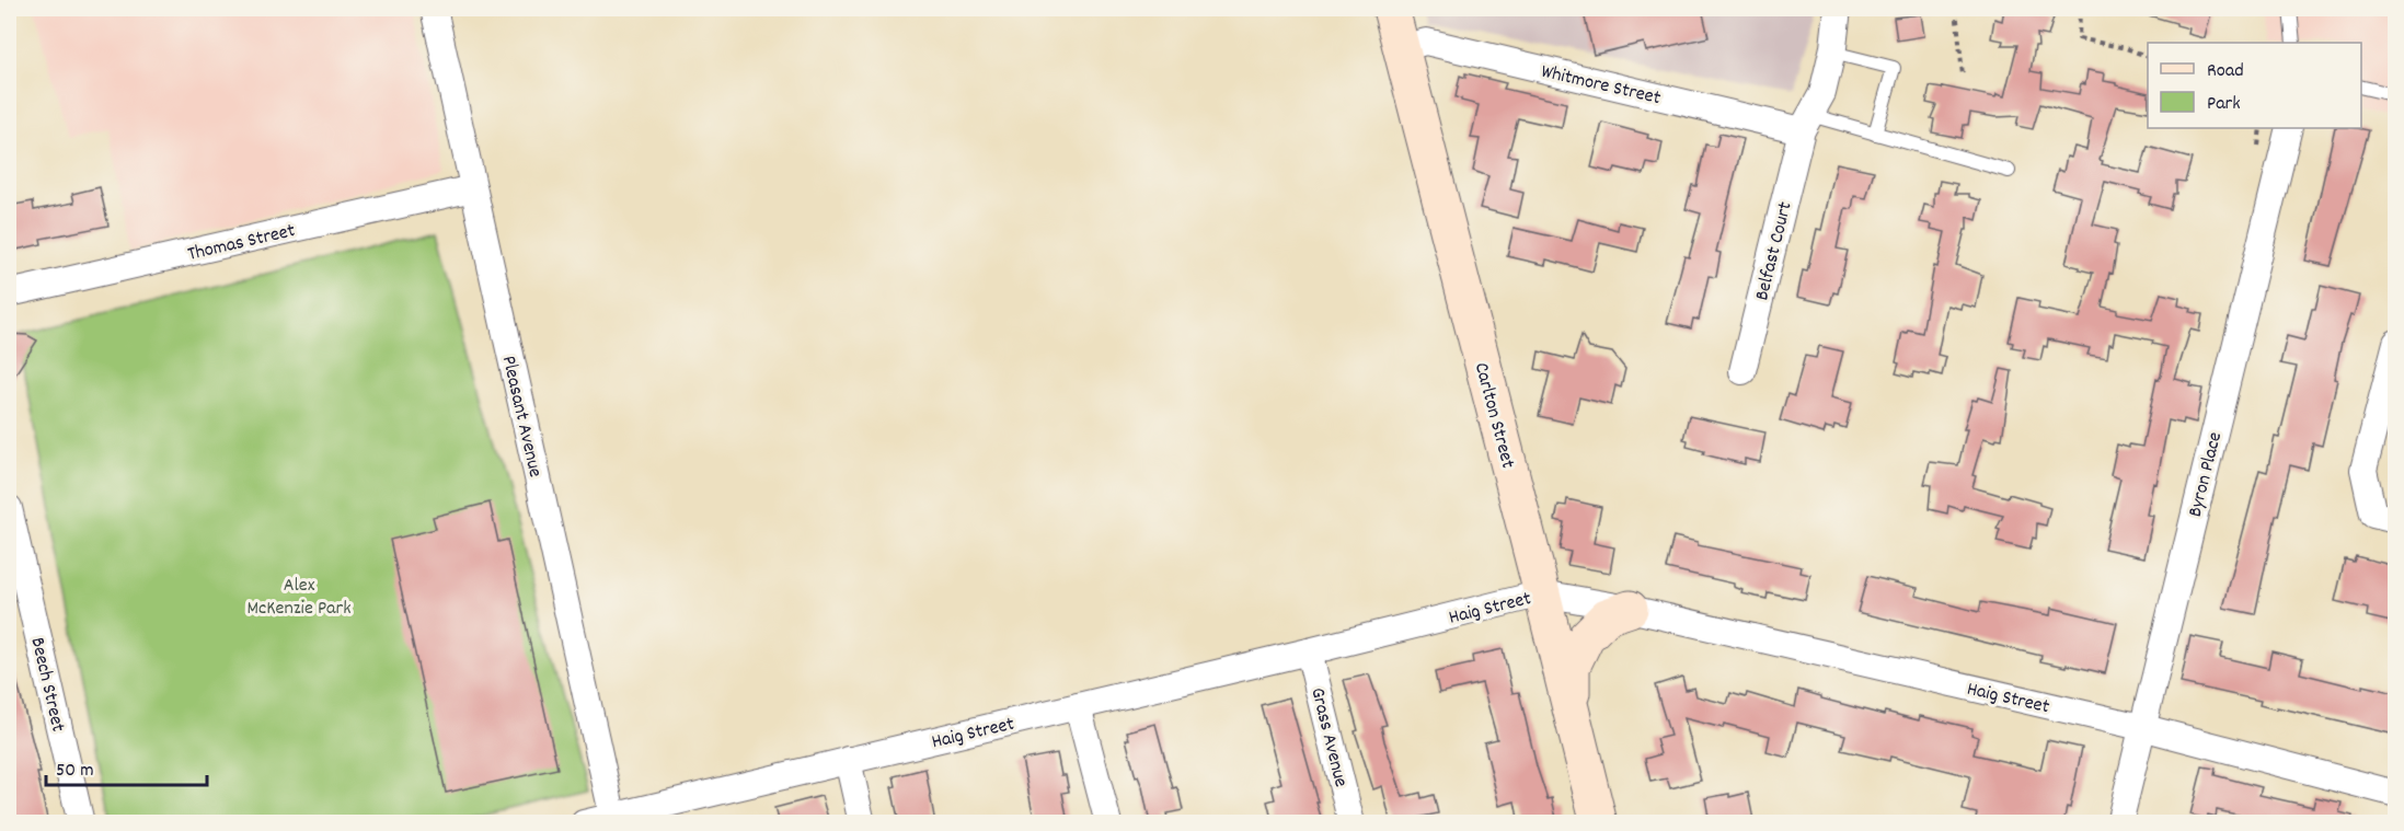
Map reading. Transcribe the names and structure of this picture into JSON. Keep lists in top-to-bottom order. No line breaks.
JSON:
{"streets":{"main road":["Carlton Street"],"street":["Whitmore Street","Thomas Street","Belfast Court","Pleasant Avenue","Byron Place","Haig Street","Beech Street","Grass Avenue"]},"crossings":[["Whitmore Street","Belfast Court"],["Whitmore Street","Carlton Street"],["Thomas Street","Pleasant Avenue"],["Carlton Street","Haig Street"],["Pleasant Avenue","Haig Street"],["Byron Place","Haig Street"],["Haig Street","Grass Avenue"]],"parks":["Alex McKenzie Park"],"legend":["Road","Park"],"scale_bar":"50 m"}
